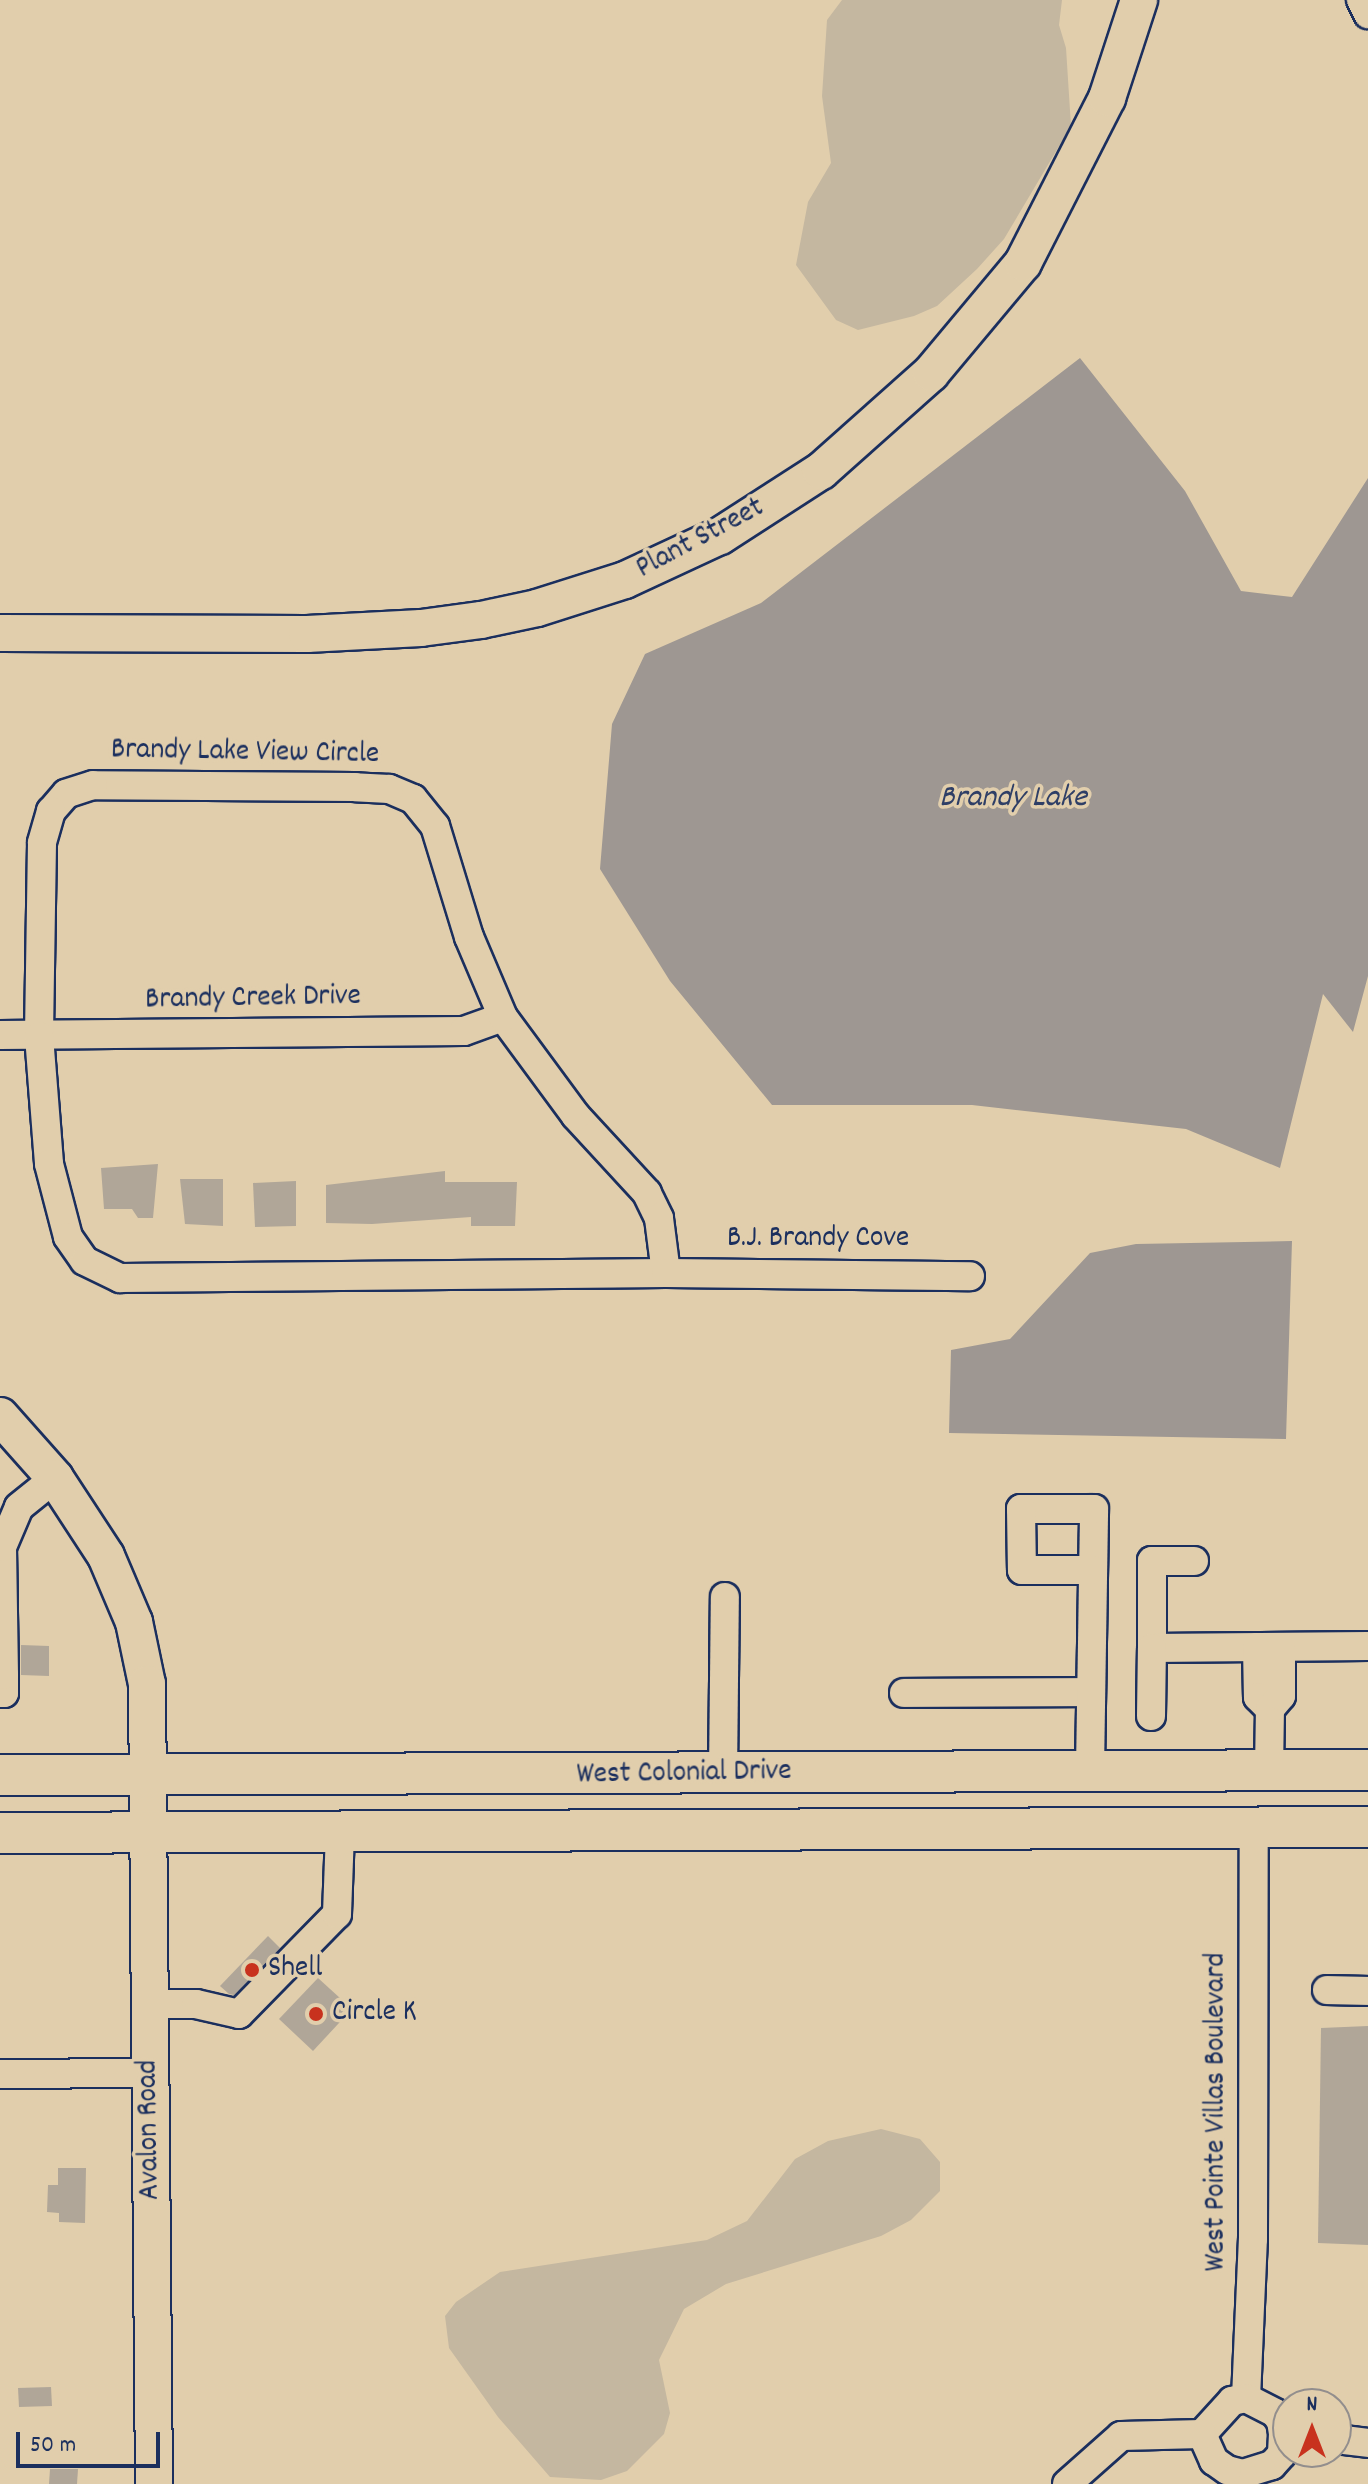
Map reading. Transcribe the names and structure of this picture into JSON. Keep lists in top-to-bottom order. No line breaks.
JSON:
{"streets":{"highway":["West Colonial Drive"],"main road":["Plant Street","Avalon Road"],"street":["Brandy Lake View Circle","Brandy Creek Drive","B.J. Brandy Cove","West Pointe Villas Boulevard"]},"crossings":[["Brandy Lake View Circle","Brandy Creek Drive"],["Brandy Lake View Circle","B.J. Brandy Cove"],["West Colonial Drive","West Pointe Villas Boulevard"],["West Colonial Drive","Avalon Road"]],"water":["Brandy Lake"],"places":["Shell","Circle K"],"scale_bar":"50 m","north":"top"}
